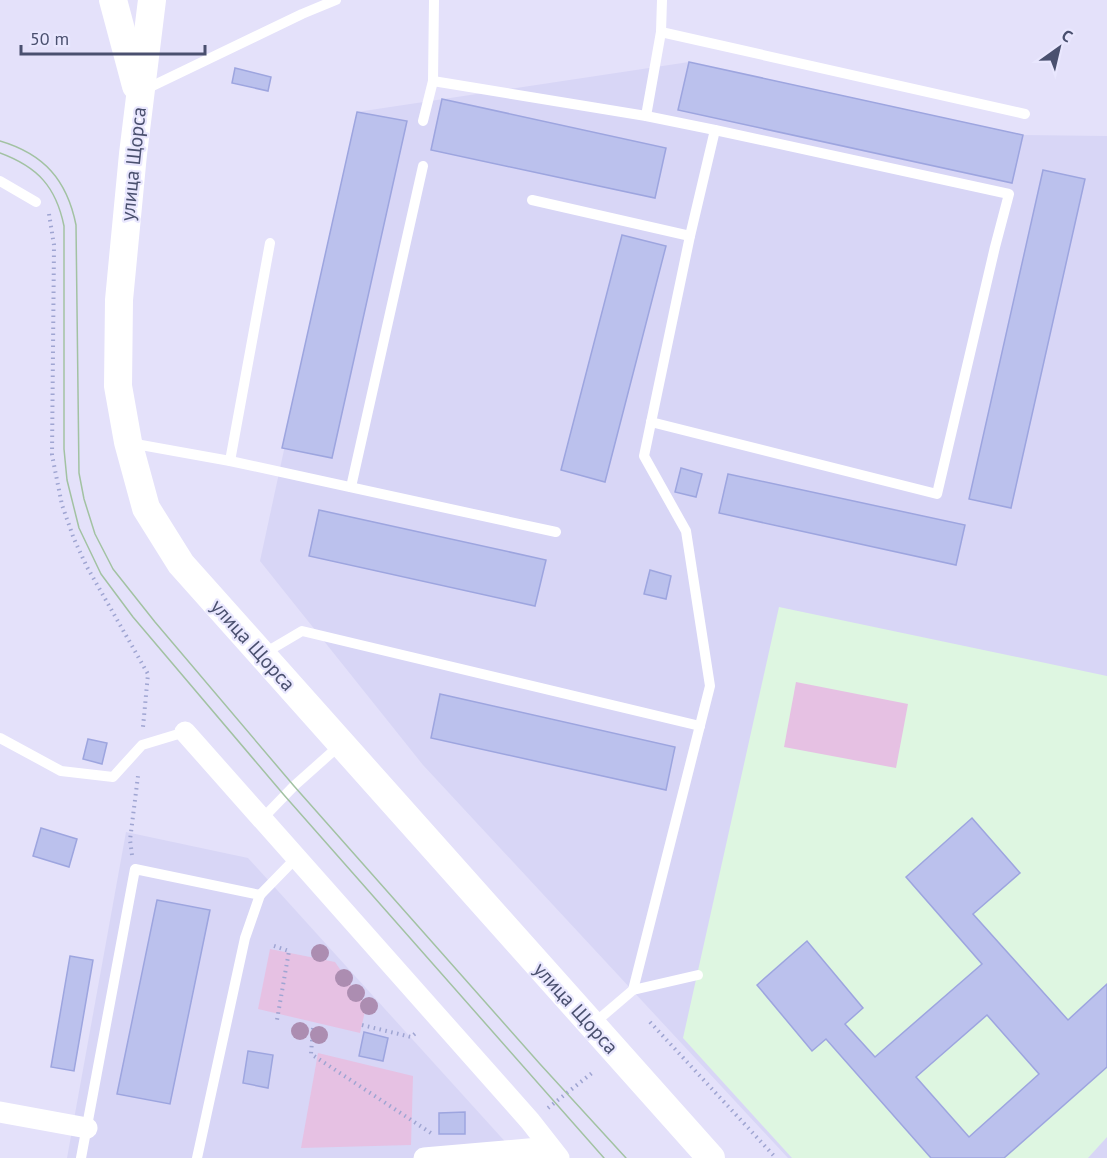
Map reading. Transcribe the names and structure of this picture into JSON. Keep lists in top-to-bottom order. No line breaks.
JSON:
{"streets":{"main road":["улица Щорса"]},"scale_bar":"50 m","north":"top right"}
